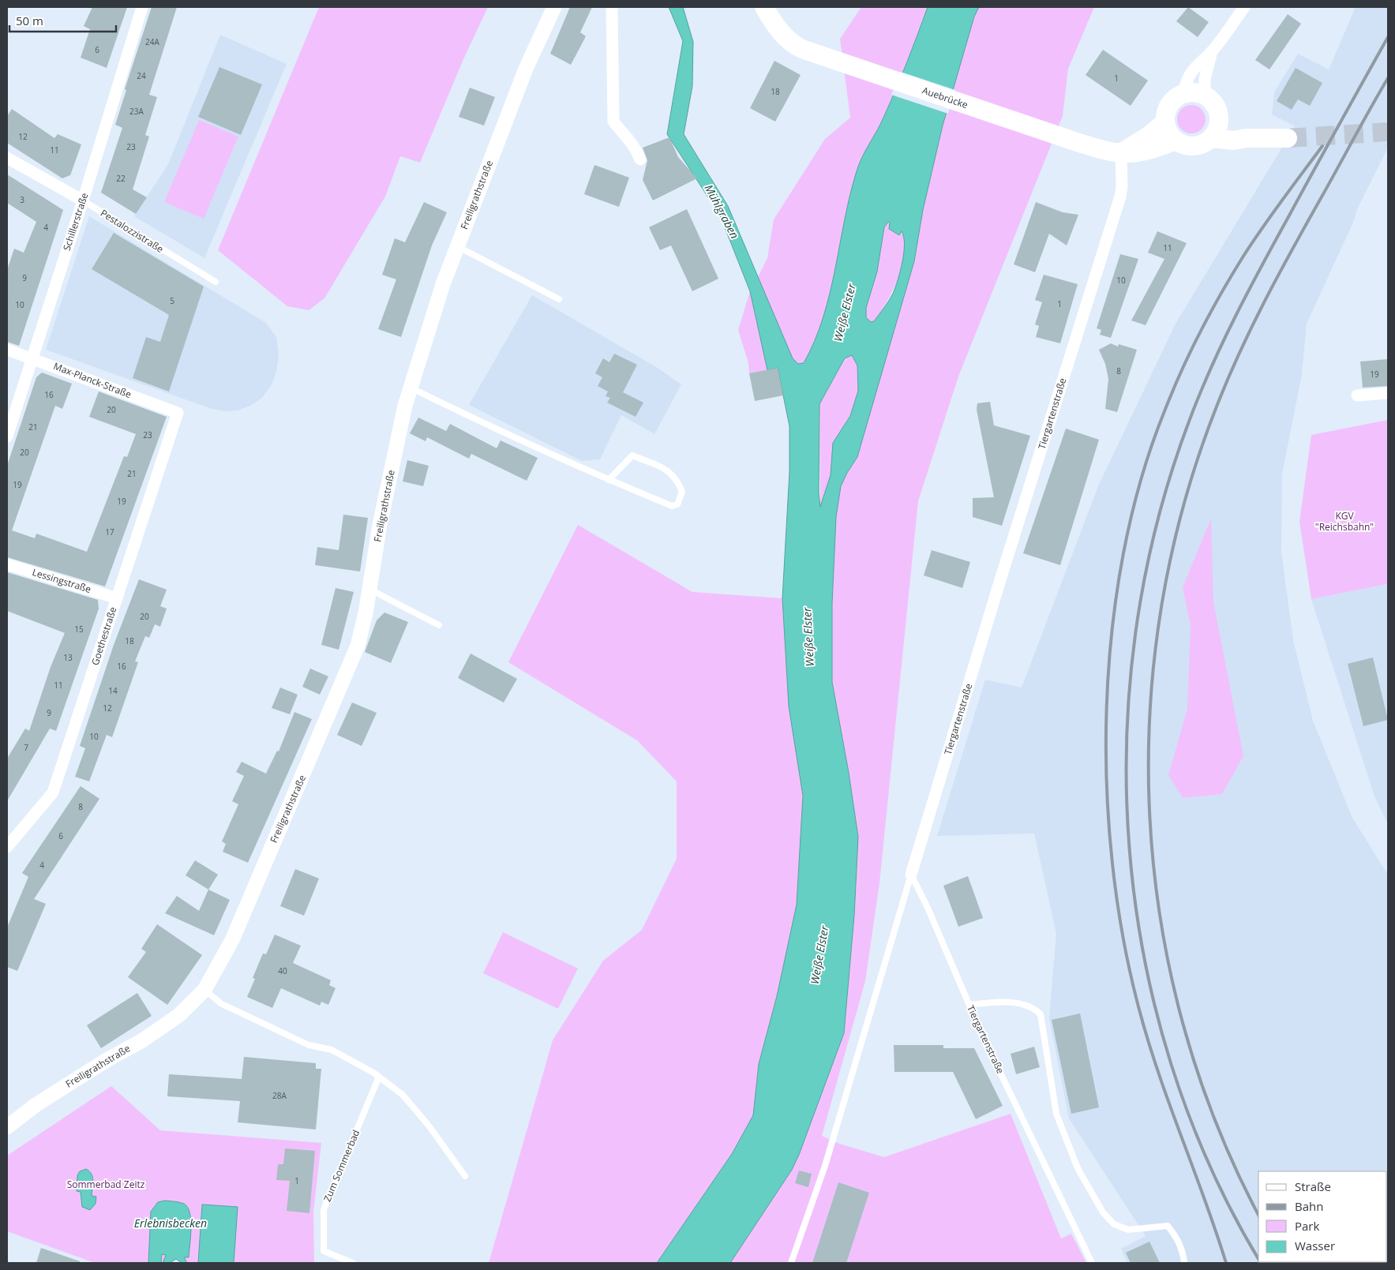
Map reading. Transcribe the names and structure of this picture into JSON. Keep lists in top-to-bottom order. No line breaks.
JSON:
{"streets":{"main road":["Auebrücke"],"street":["Freiligrathstraße","Schillerstraße","Pestalozzistraße","Max-Planck-Straße","Tiergartenstraße","Lessingstraße","Goethestraße"],"lane":["Zum Sommerbad"]},"crossings":[["Auebrücke","Tiergartenstraße"],["Schillerstraße","Pestalozzistraße"],["Schillerstraße","Max-Planck-Straße"],["Max-Planck-Straße","Goethestraße"],["Lessingstraße","Goethestraße"]],"water":["Mühlgraben","Weiße Elster","Erlebnisbecken"],"parks":["KGV \"Reichsbahn\"","Sommerbad Zeitz"],"house_numbers":["24A","6","24","1","18","23A","12","23","11","22","3","4","11","9","10","5","1","10","8","19","16","20","21","23","20","21","19","19","17","20","15","18","13","16","11","14","12","9","10","7","8","6","4","40","28A","1"],"legend":["Straße","Bahn","Park","Wasser"],"scale_bar":"50 m"}
